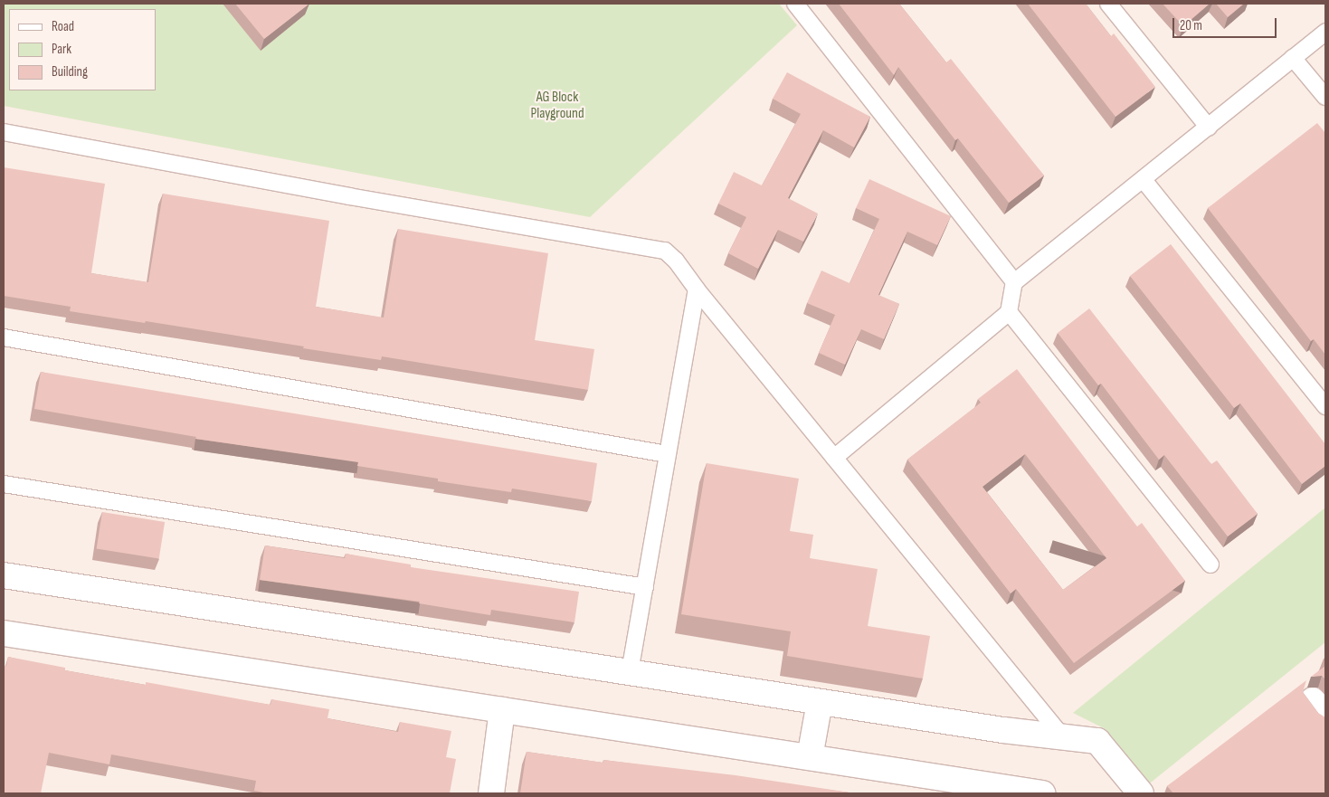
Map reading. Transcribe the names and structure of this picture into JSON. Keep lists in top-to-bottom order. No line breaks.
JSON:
{"parks":["AG Block Playground"],"legend":["Road","Park","Building"],"scale_bar":"20 m"}
